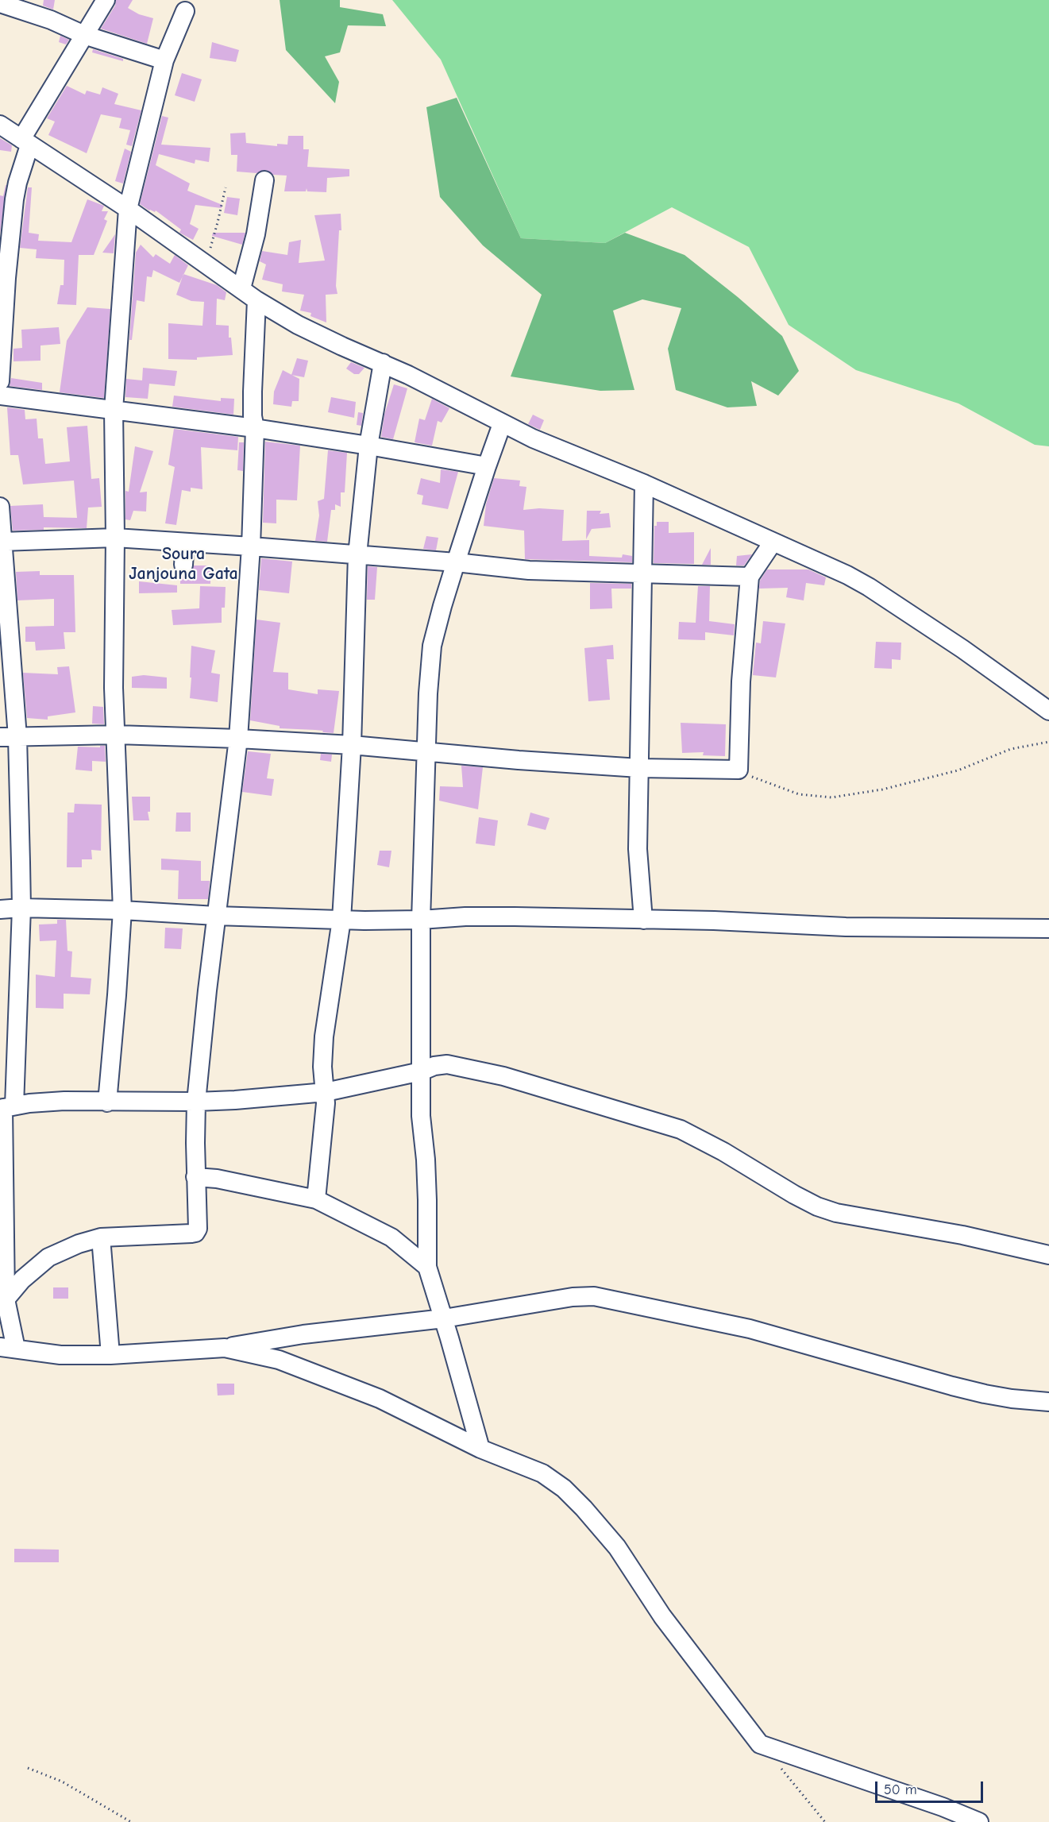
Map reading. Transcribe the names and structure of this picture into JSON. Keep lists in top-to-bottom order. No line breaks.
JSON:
{"districts":["Soura Janjouna Gata"],"scale_bar":"50 m"}
